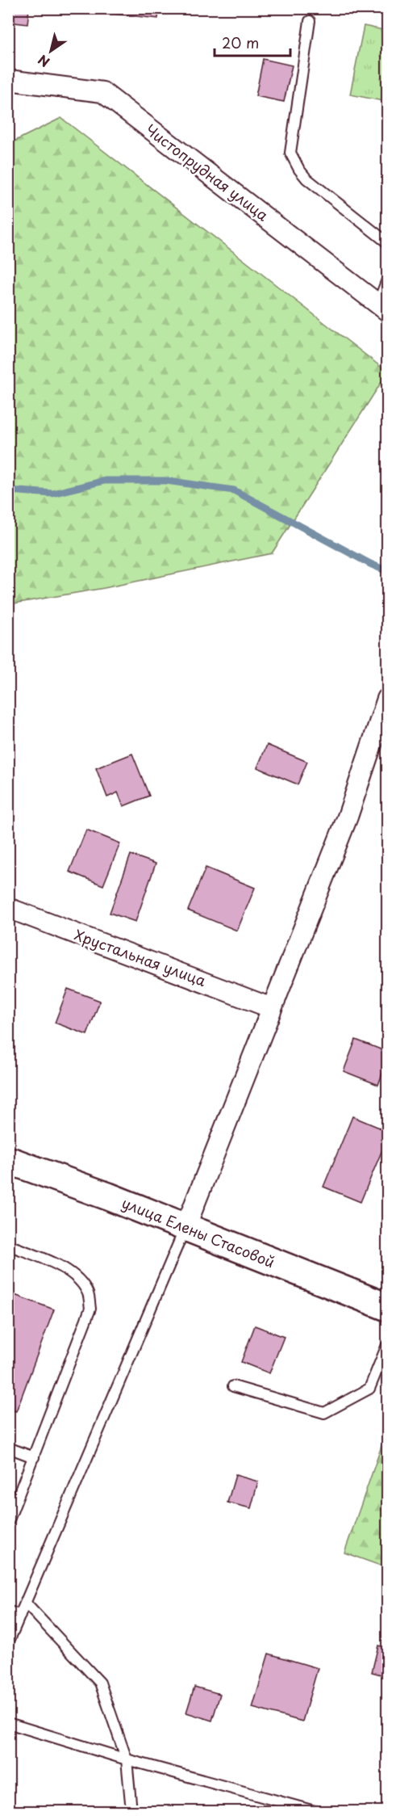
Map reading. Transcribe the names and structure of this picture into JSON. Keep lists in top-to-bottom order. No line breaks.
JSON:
{"streets":{"main road":["улица Елены Стасовой"],"street":["Чистопрудная улица","Хрустальная улица"]},"scale_bar":"20 m","north":"bottom left"}
